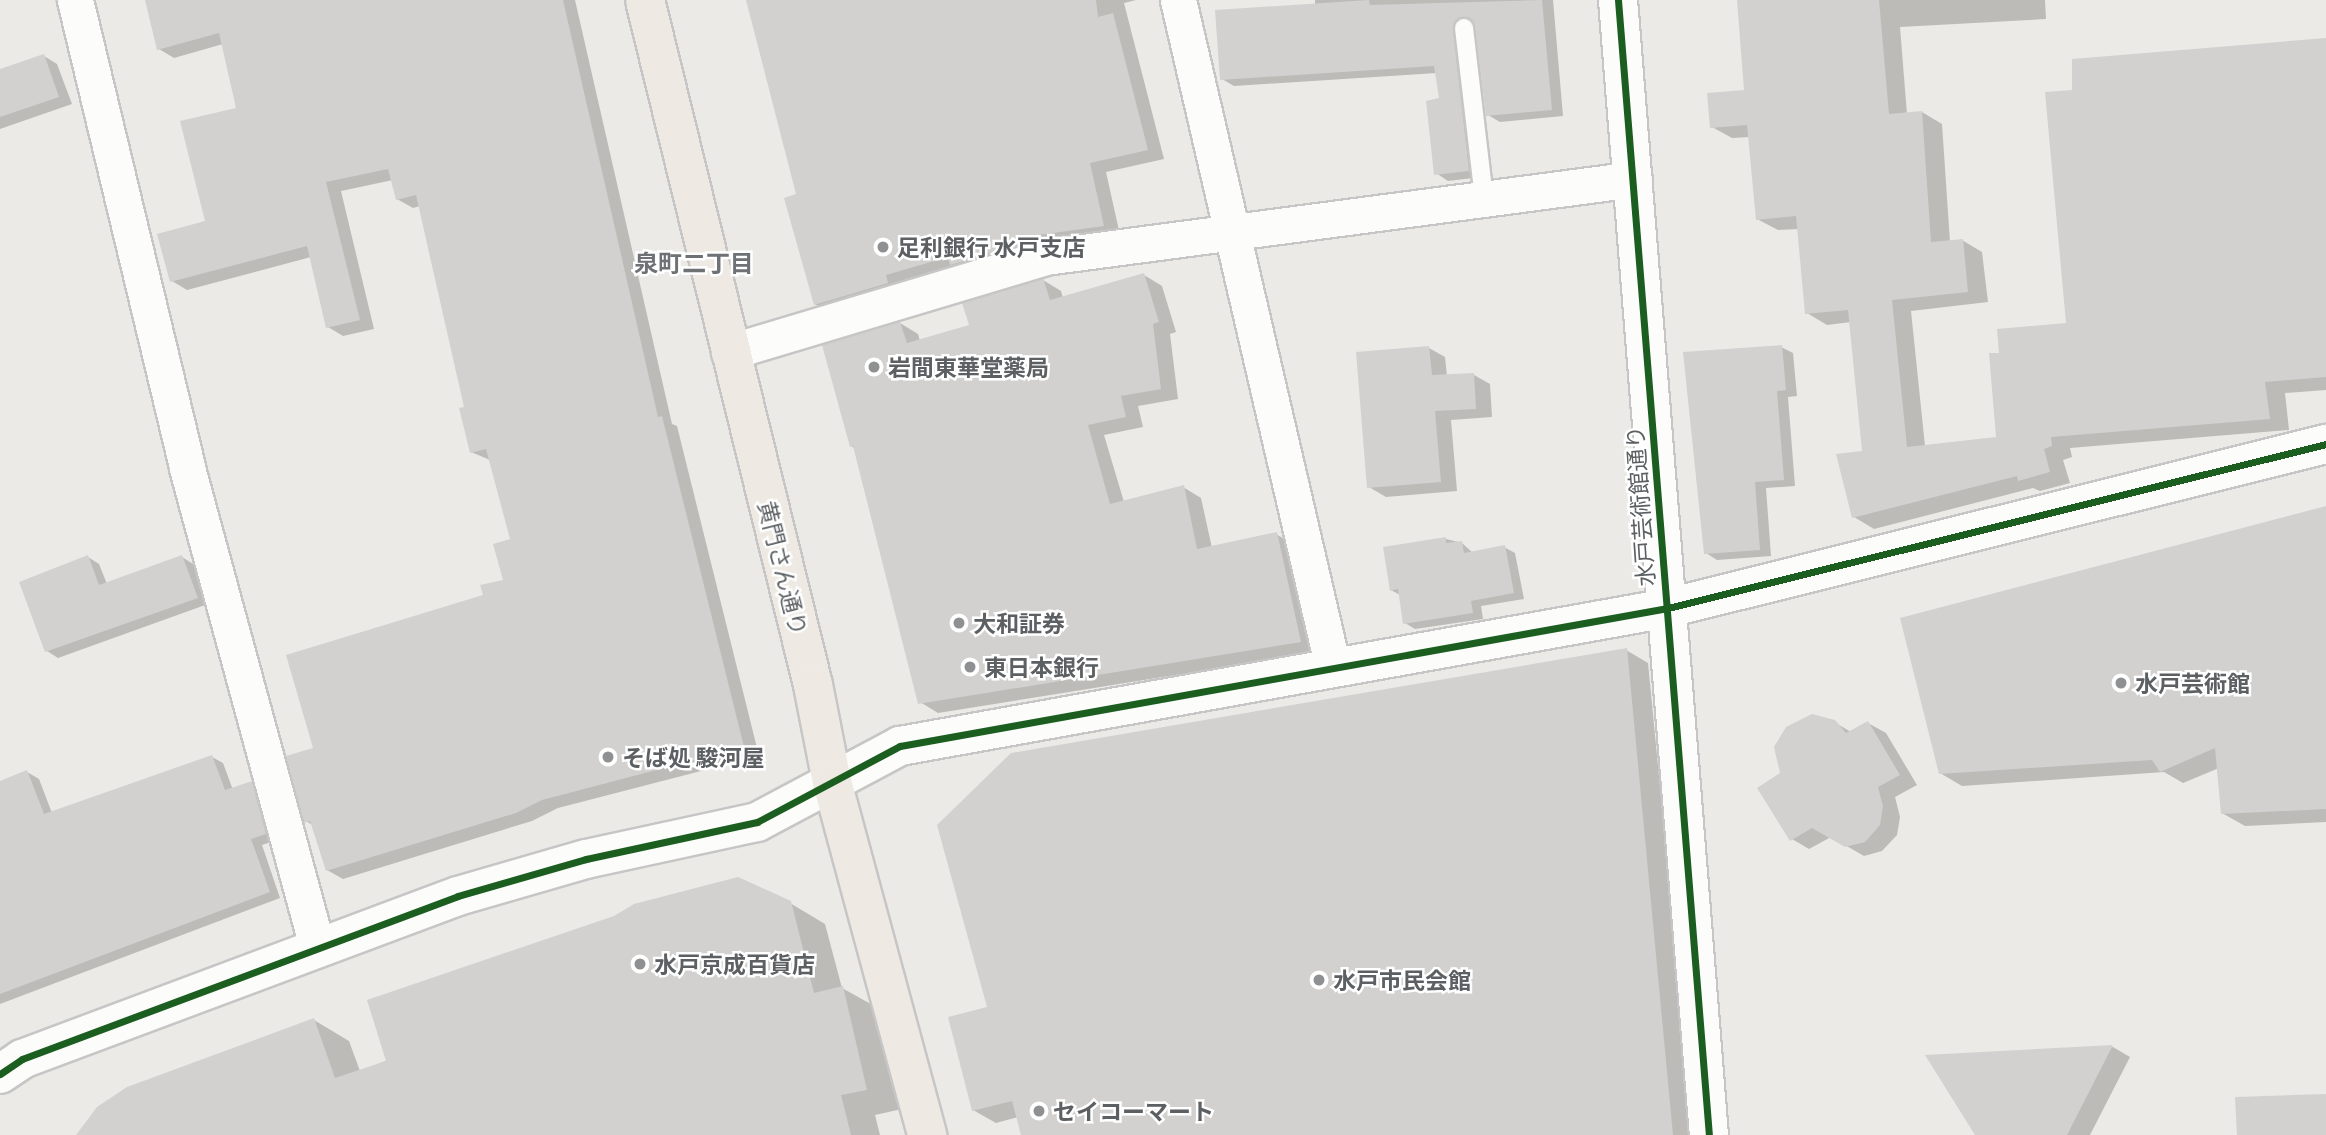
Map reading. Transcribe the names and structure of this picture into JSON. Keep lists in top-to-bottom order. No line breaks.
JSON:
{"streets":{"highway":["黄門さん通り"],"street":["水戸芸術館通り"]},"districts":["泉町二丁目"],"places":["足利銀行 水戸支店","岩間東華堂薬局","大和証券","東日本銀行","水戸芸術館","そば処 駿河屋","水戸京成百貨店","水戸市民会館","セイコーマート"]}
